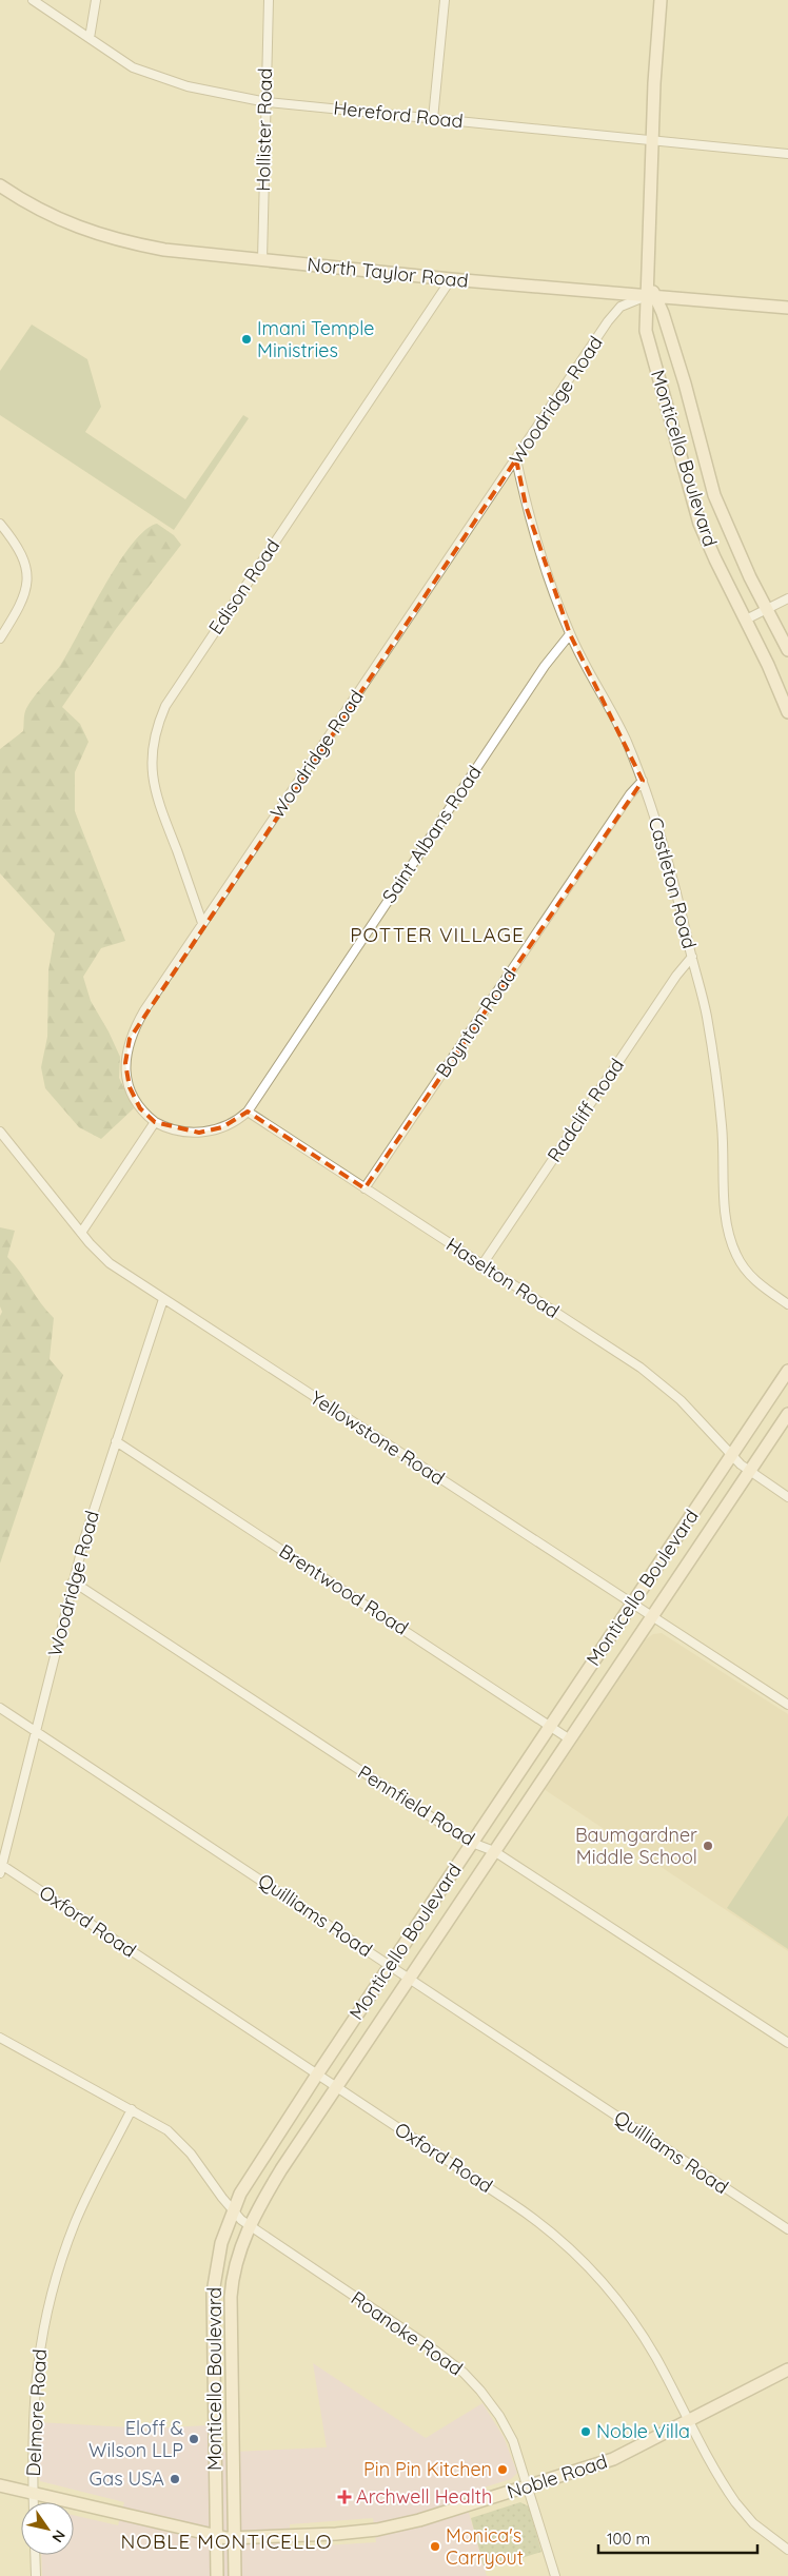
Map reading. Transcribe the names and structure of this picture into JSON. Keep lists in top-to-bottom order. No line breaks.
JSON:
{"streets":{"main road":["North Taylor Road","Monticello Boulevard","Noble Road"],"street":["Hereford Road","Hollister Road","Woodridge Road","Edison Road","Saint Albans Road","Castleton Road","Boynton Road","Radcliff Road","Haselton Road","Yellowstone Road","Brentwood Road","Pennfield Road","Quilliams Road","Oxford Road","Roanoke Road","Delmore Road"]},"crossings":[["Hereford Road","Hollister Road"],["Hereford Road","Monticello Boulevard"],["Hollister Road","North Taylor Road"],["North Taylor Road","Woodridge Road"],["North Taylor Road","Monticello Boulevard"],["North Taylor Road","Edison Road"],["Woodridge Road","Monticello Boulevard"],["Woodridge Road","Edison Road"],["Woodridge Road","Saint Albans Road"],["Woodridge Road","Castleton Road"],["Woodridge Road","Yellowstone Road"],["Woodridge Road","Brentwood Road"],["Woodridge Road","Pennfield Road"],["Woodridge Road","Quilliams Road"],["Woodridge Road","Oxford Road"],["Monticello Boulevard","Haselton Road"],["Monticello Boulevard","Yellowstone Road"],["Monticello Boulevard","Brentwood Road"],["Monticello Boulevard","Pennfield Road"],["Monticello Boulevard","Quilliams Road"],["Monticello Boulevard","Oxford Road"],["Monticello Boulevard","Roanoke Road"],["Monticello Boulevard","Noble Road"],["Saint Albans Road","Castleton Road"],["Saint Albans Road","Haselton Road"],["Castleton Road","Boynton Road"],["Castleton Road","Radcliff Road"],["Boynton Road","Haselton Road"],["Radcliff Road","Haselton Road"],["Oxford Road","Noble Road"],["Roanoke Road","Delmore Road"],["Roanoke Road","Noble Road"],["Delmore Road","Noble Road"]],"districts":["POTTER VILLAGE","NOBLE MONTICELLO"],"places":{"other":["Imani Temple Ministries","Baumgardner Middle School","Noble Villa","Eloff & Wilson LLP","Pin Pin Kitchen","Gas USA","Monica's Carryout"],"health":["Archwell Health"]},"scale_bar":"100 m","north":"bottom right"}
